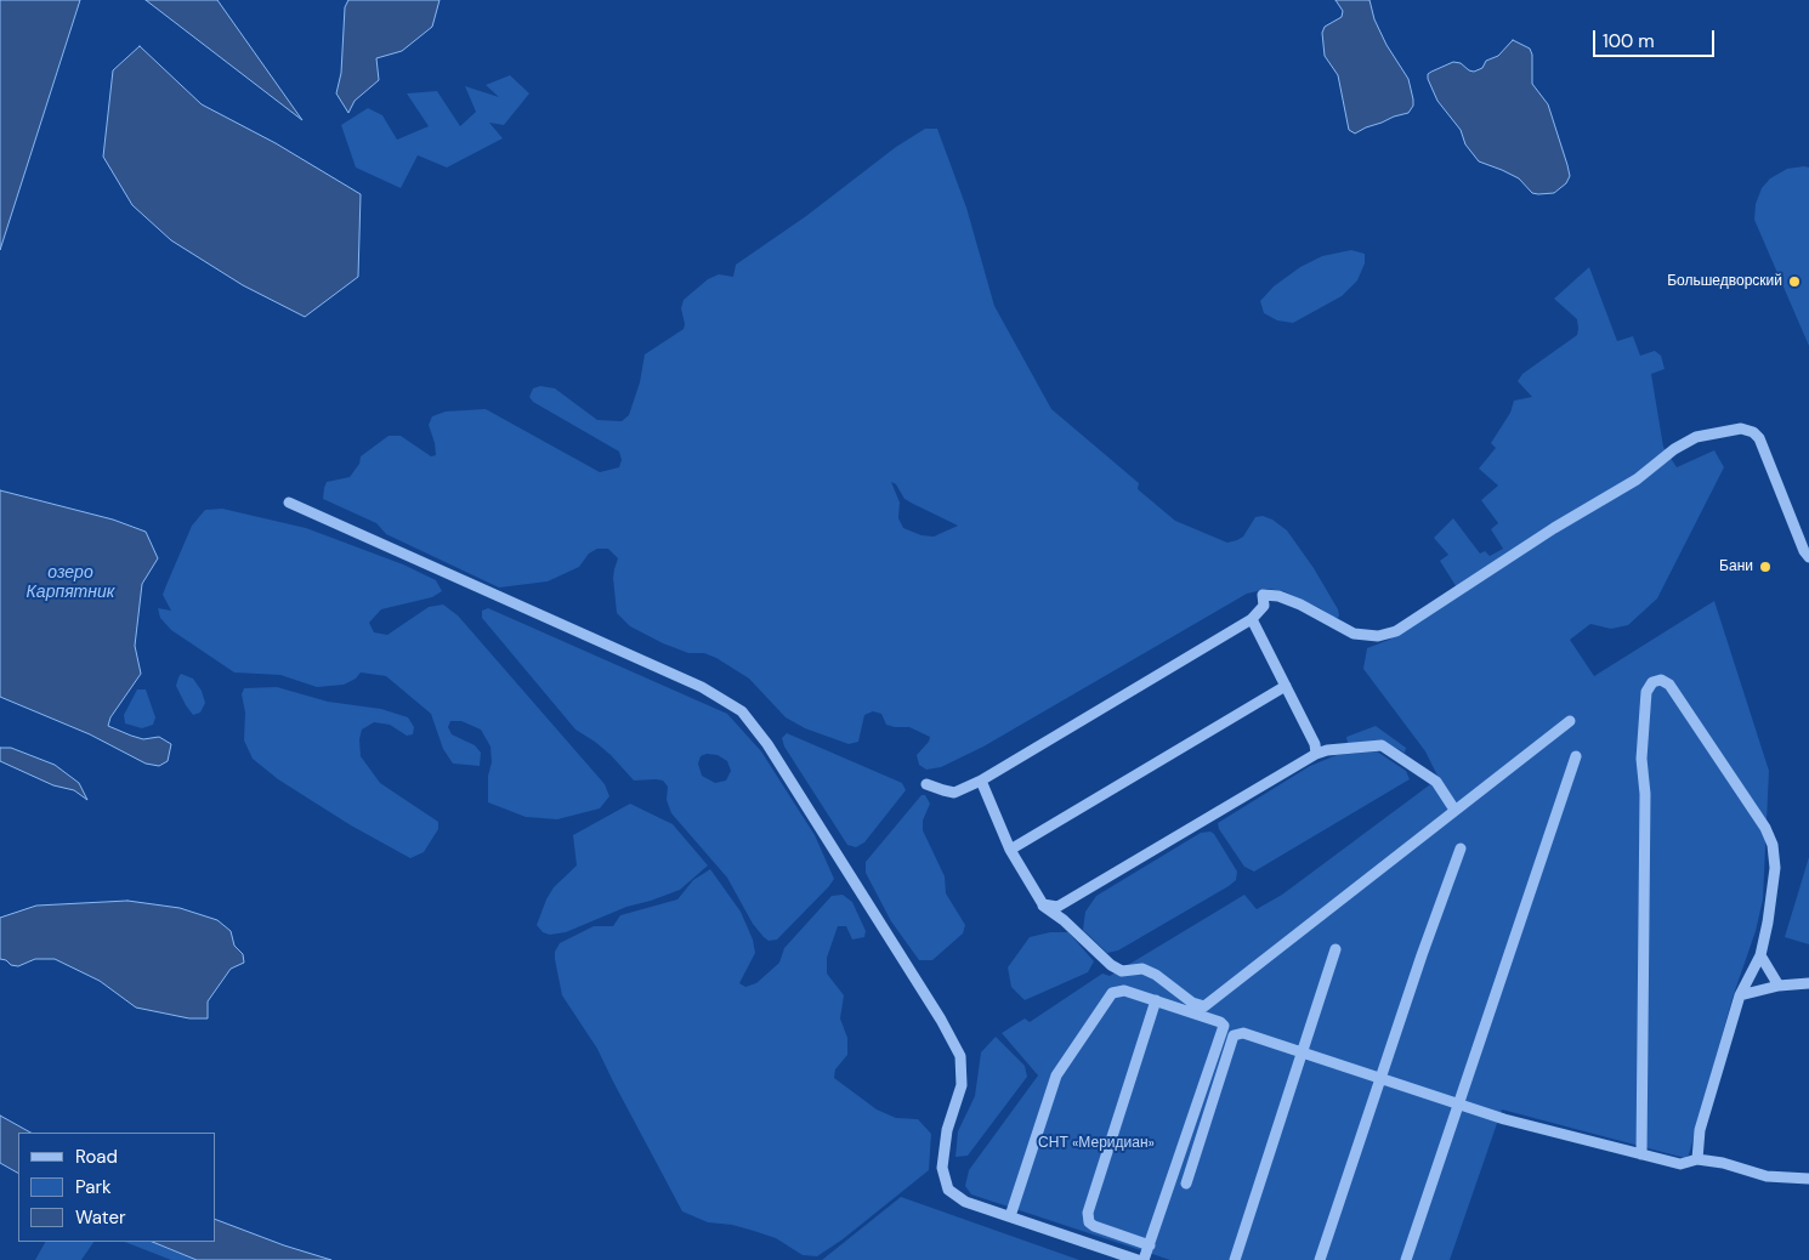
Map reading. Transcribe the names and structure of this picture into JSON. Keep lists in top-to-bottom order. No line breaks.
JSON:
{"water":["озеро Карпятник"],"parks":["СНТ «Меридиан»"],"places":["Большедворский","Бани"],"legend":["Road","Park","Water"],"scale_bar":"100 m"}
